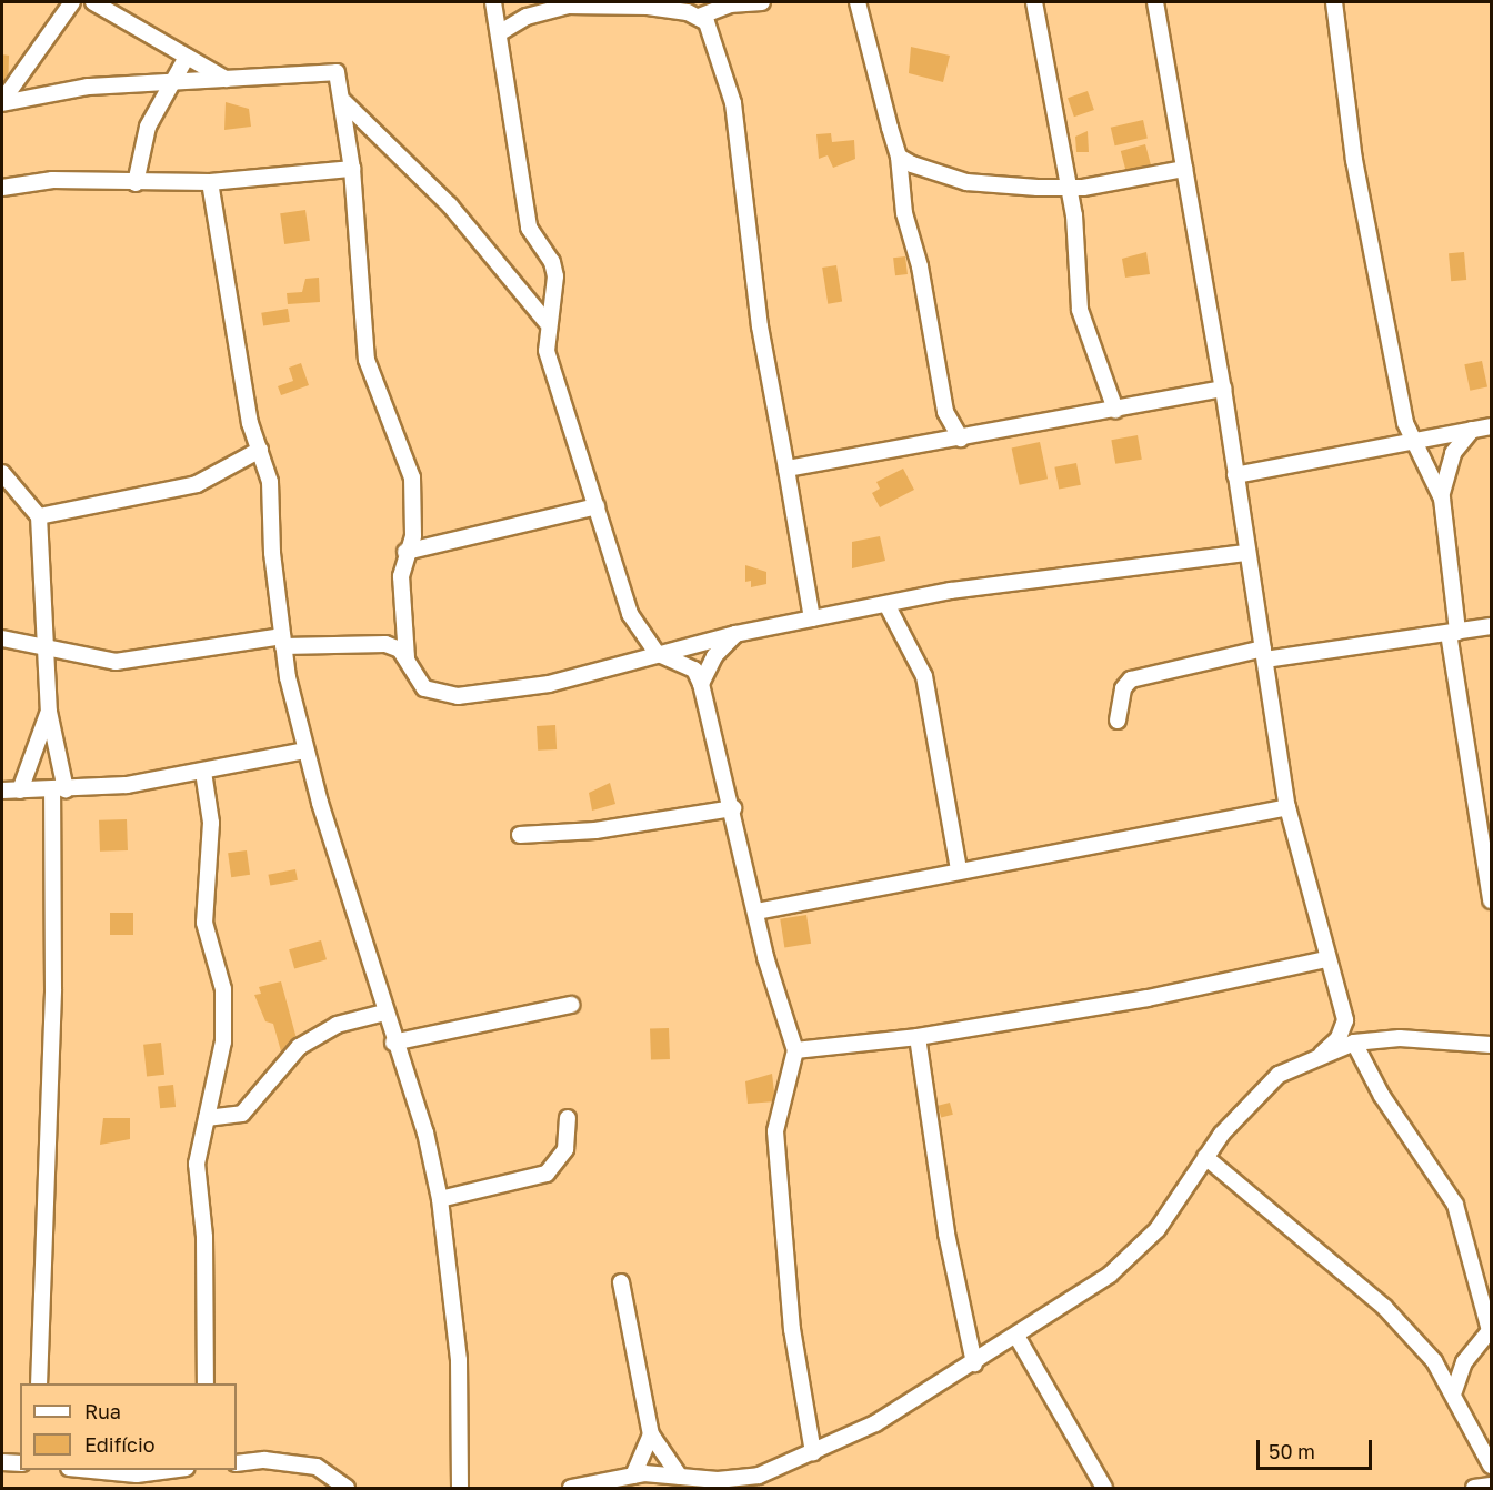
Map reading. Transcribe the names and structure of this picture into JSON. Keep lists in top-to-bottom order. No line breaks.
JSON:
{"legend":["Rua","Edifício"],"scale_bar":"50 m"}
